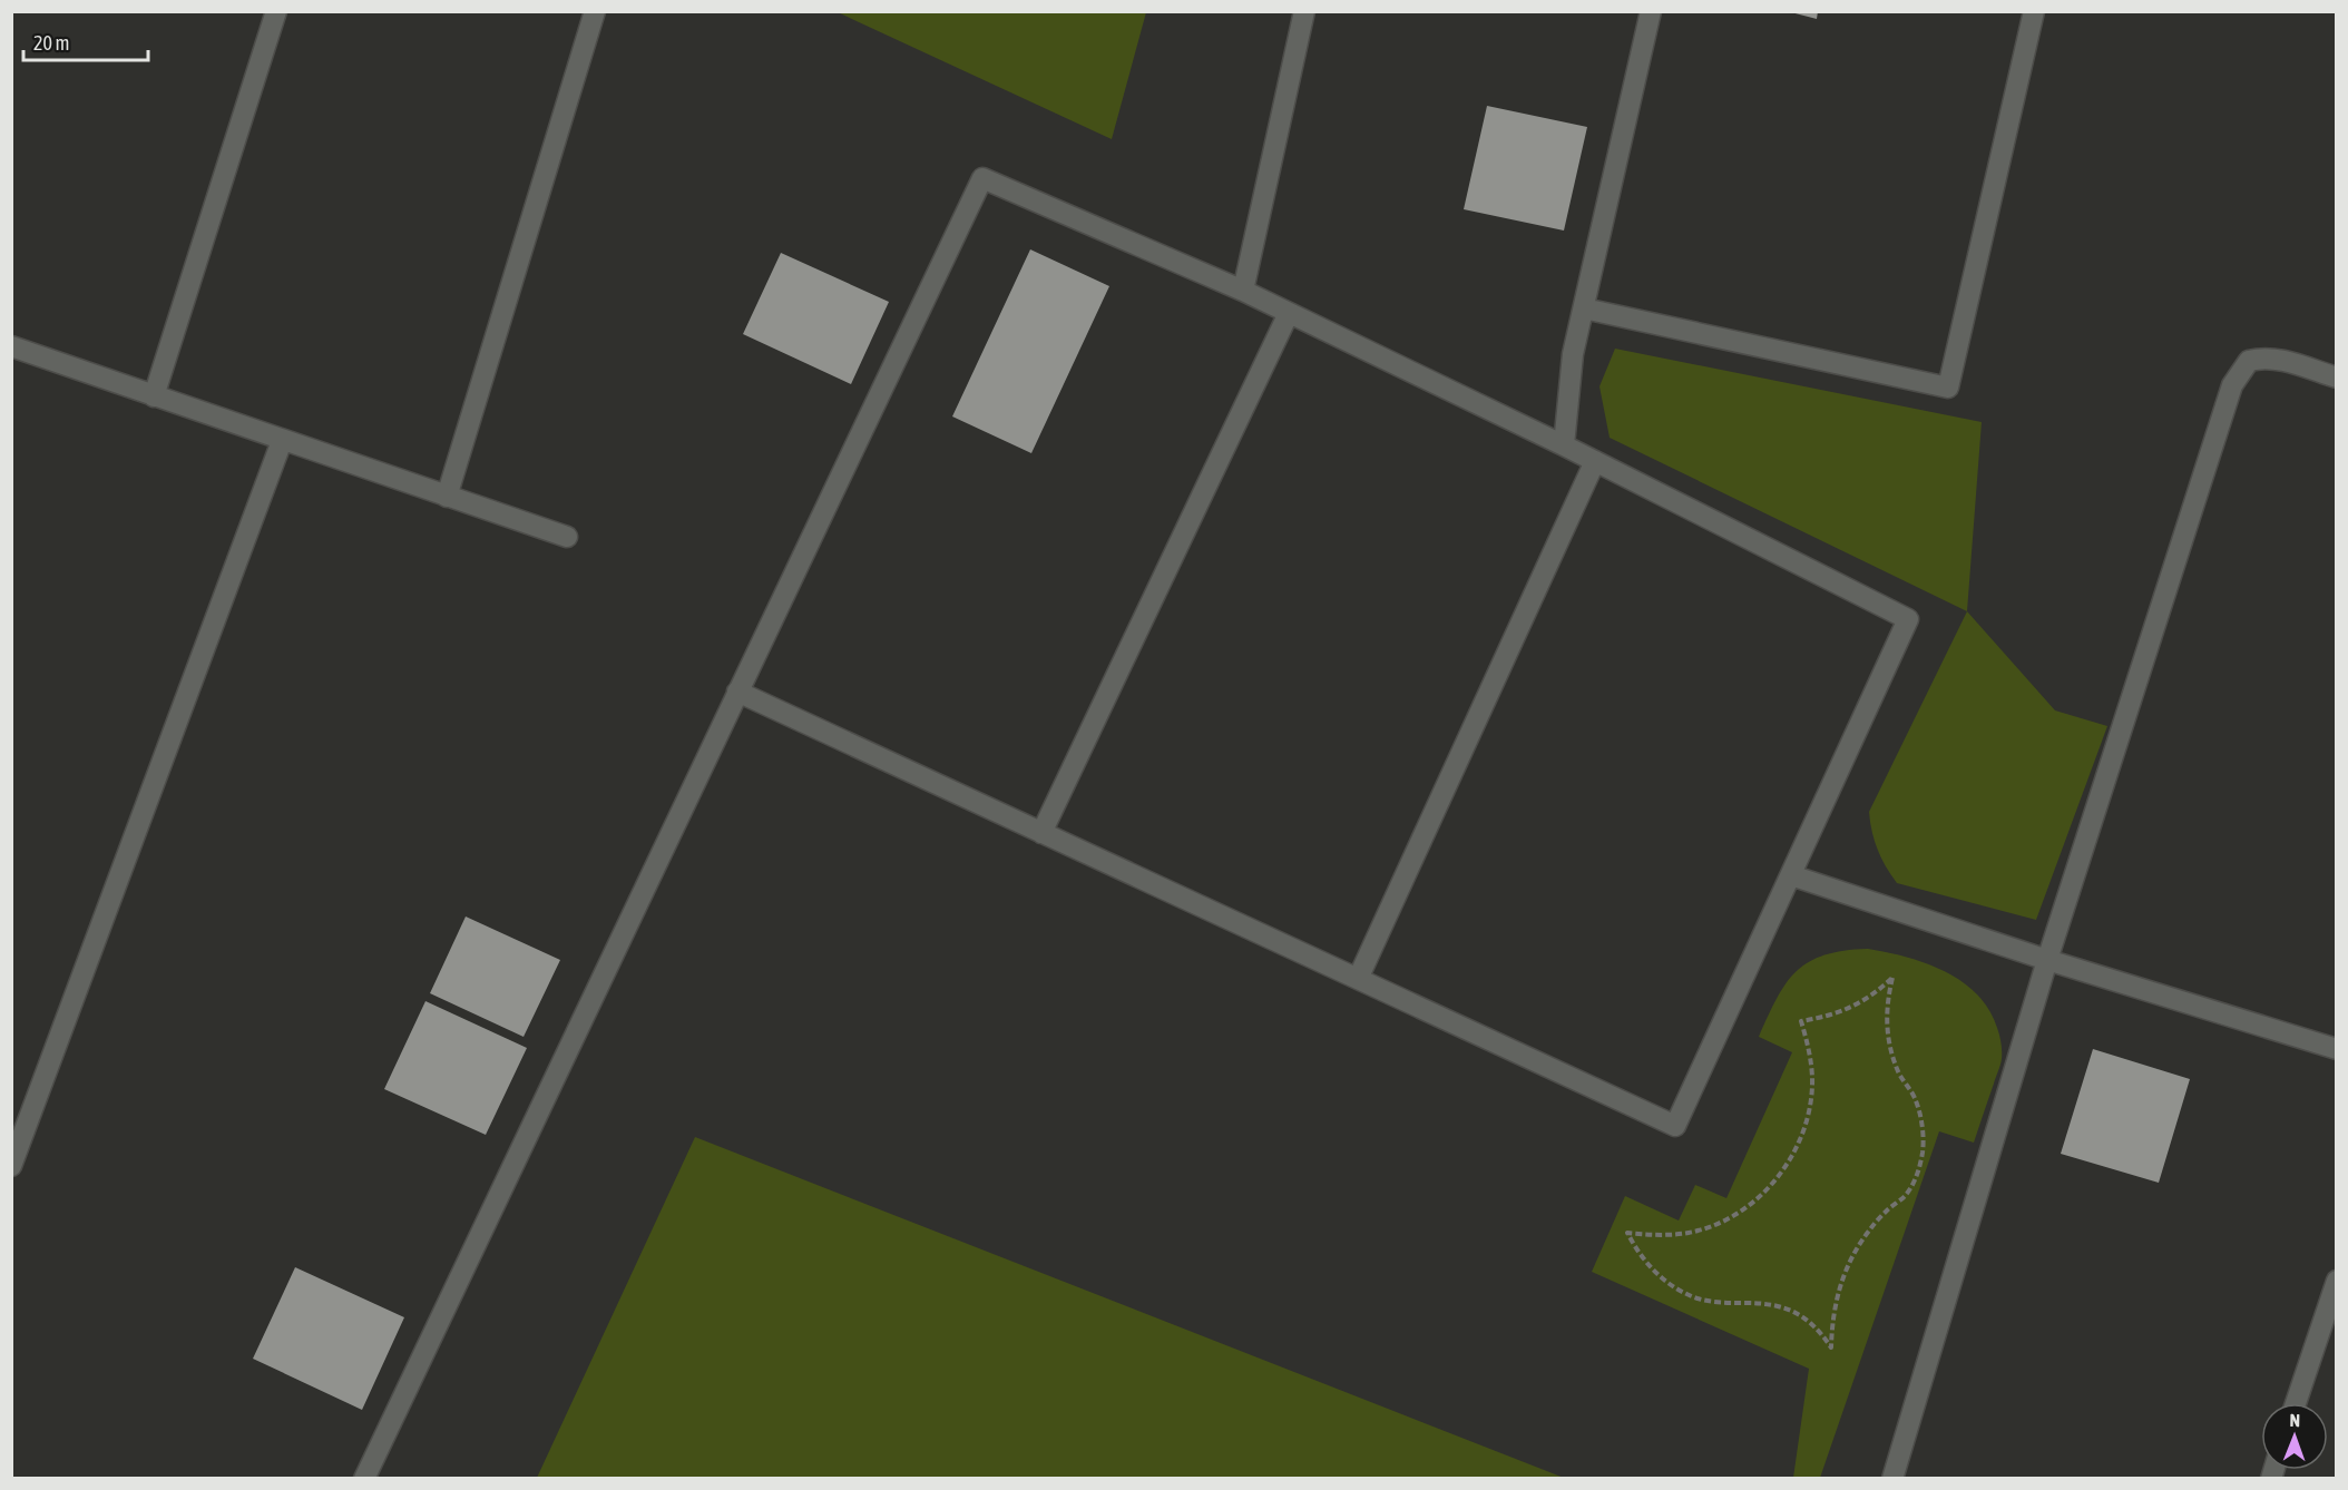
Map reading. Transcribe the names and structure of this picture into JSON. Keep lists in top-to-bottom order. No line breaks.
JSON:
{"scale_bar":"20 m","north":"top"}
